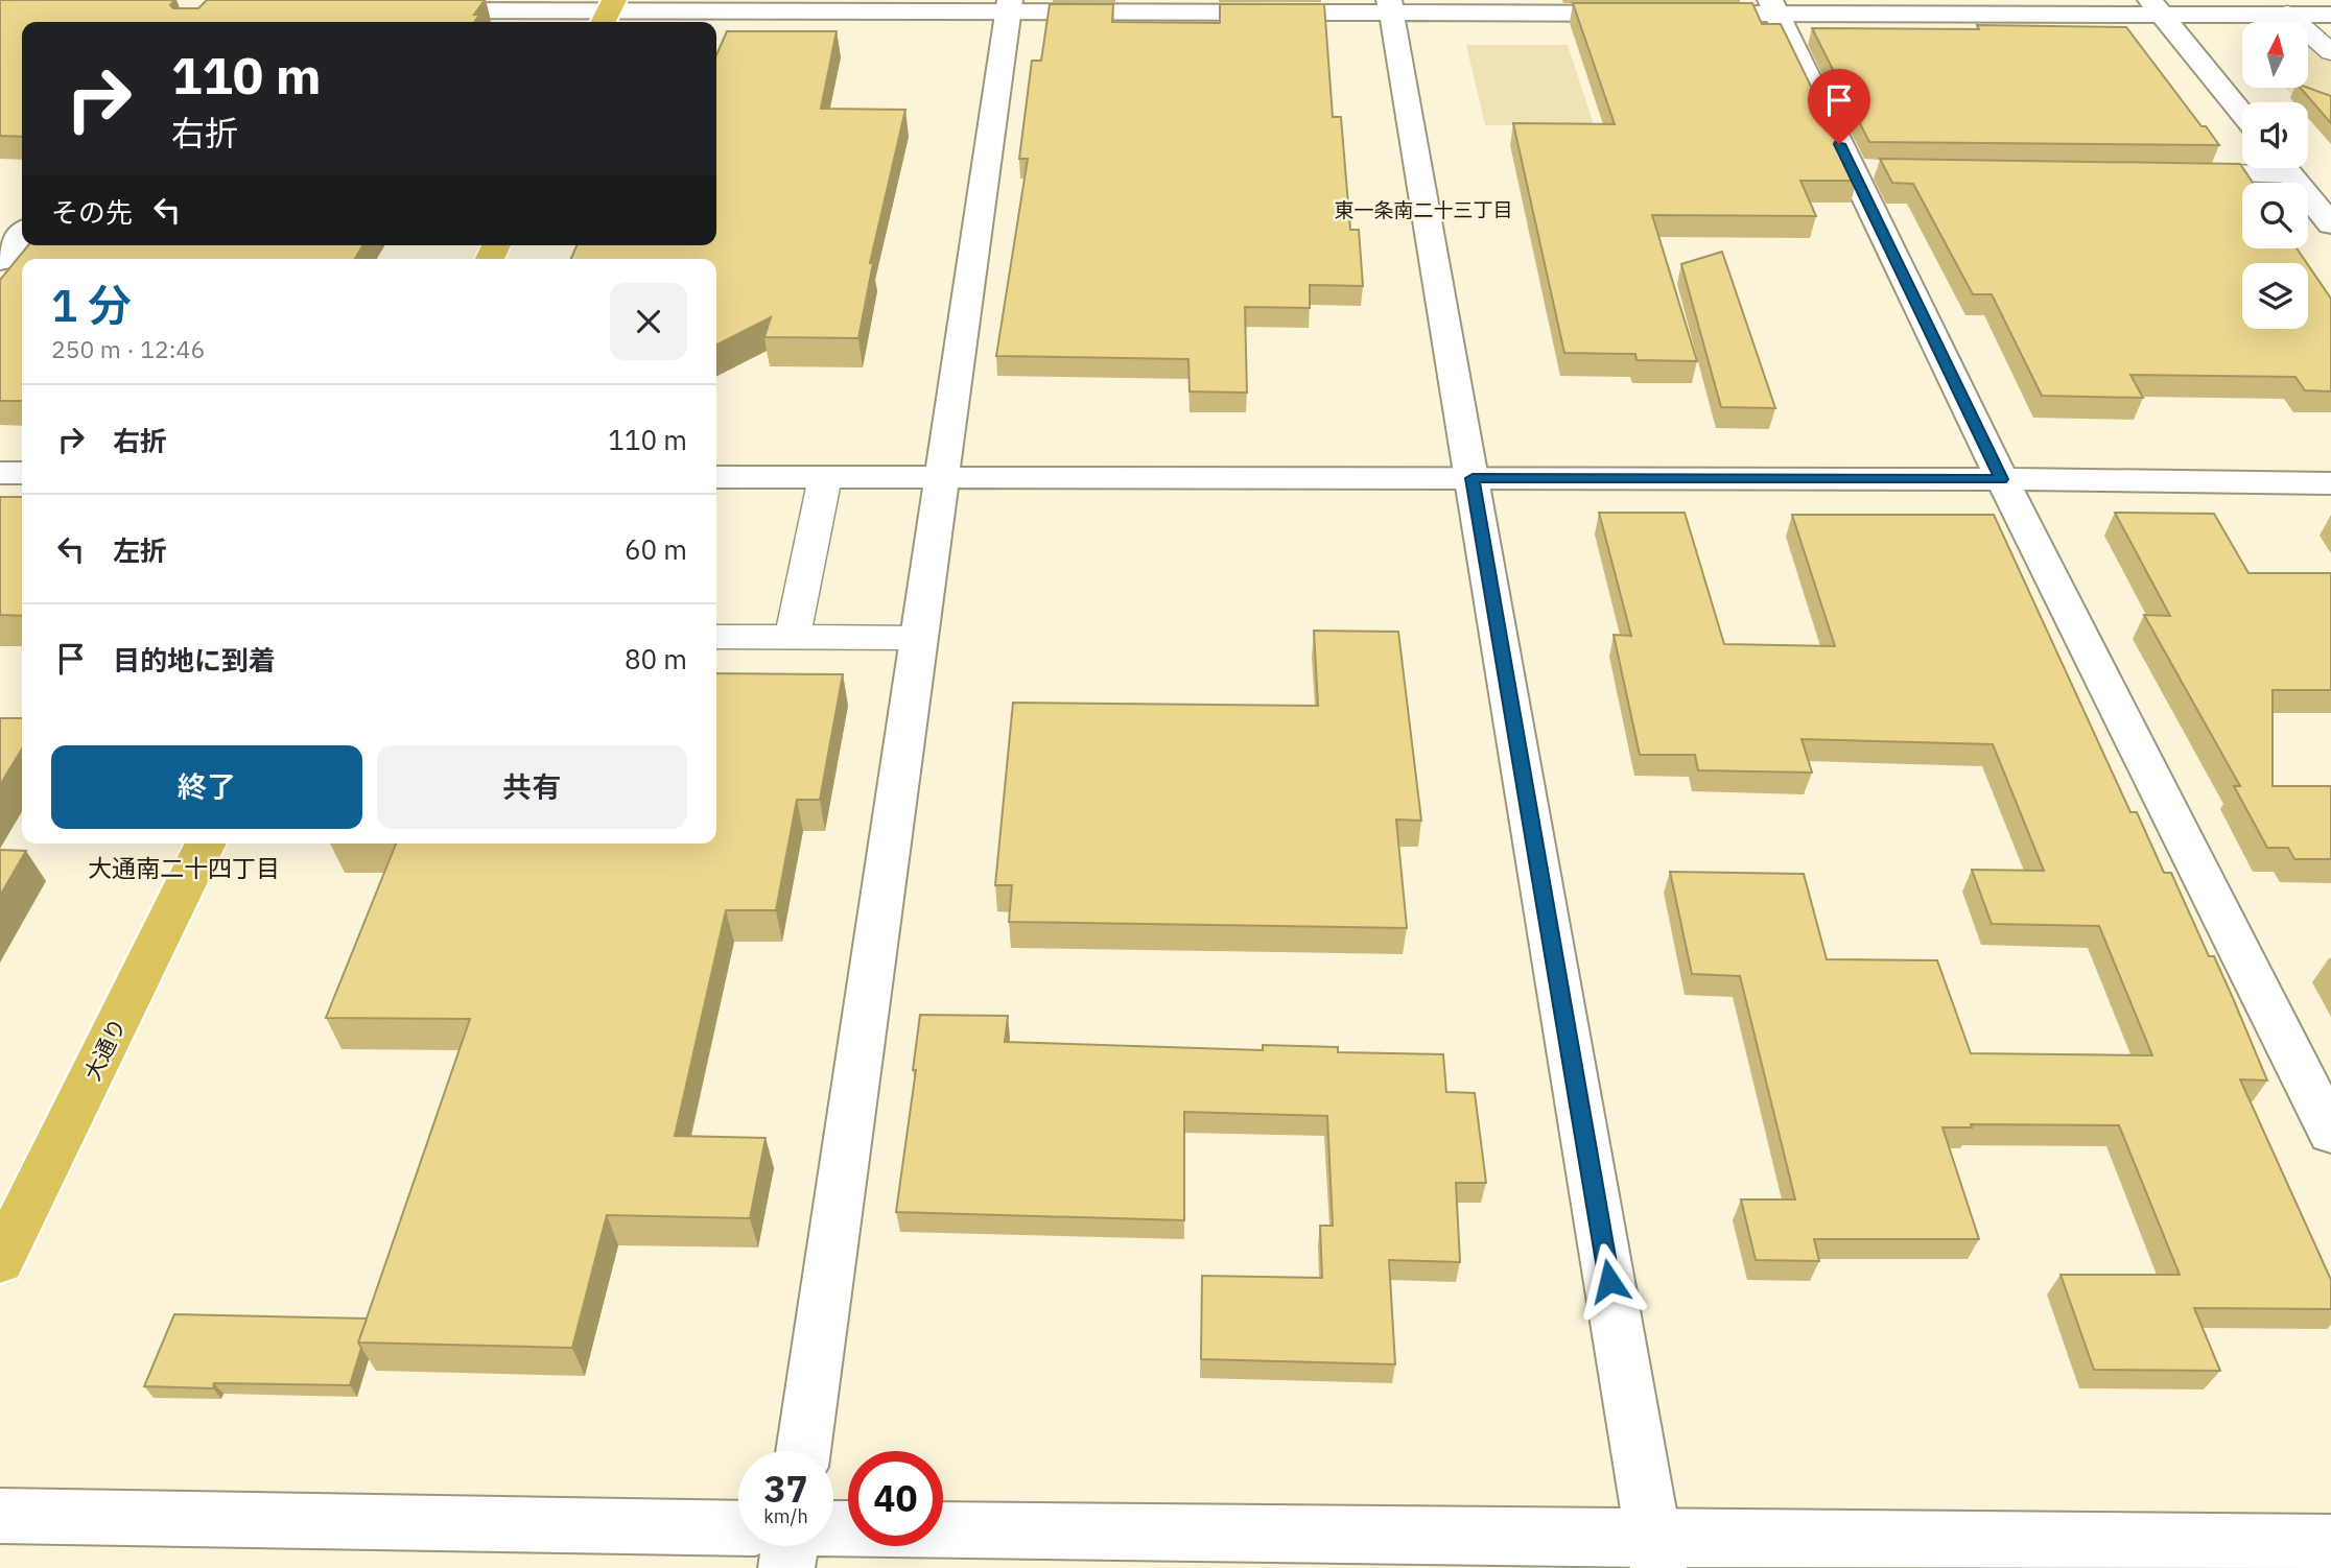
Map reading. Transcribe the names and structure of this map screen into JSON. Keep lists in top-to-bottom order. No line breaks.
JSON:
{"streets":{"highway":["大通り"]},"districts":["東一条南二十三丁目","大通南二十四丁目"],"north":"top","page":{"turn":["110 m","右折"],"then":"その先","heading":["1 分","250 m · 12:46"],"list":[{"name":"右折","value":"110 m"},{"name":"左折","value":"60 m"},{"name":"目的地に到着","value":"80 m"}],"buttons":["終了","共有"],"speed":"37 km/h","limit":"40"}}
